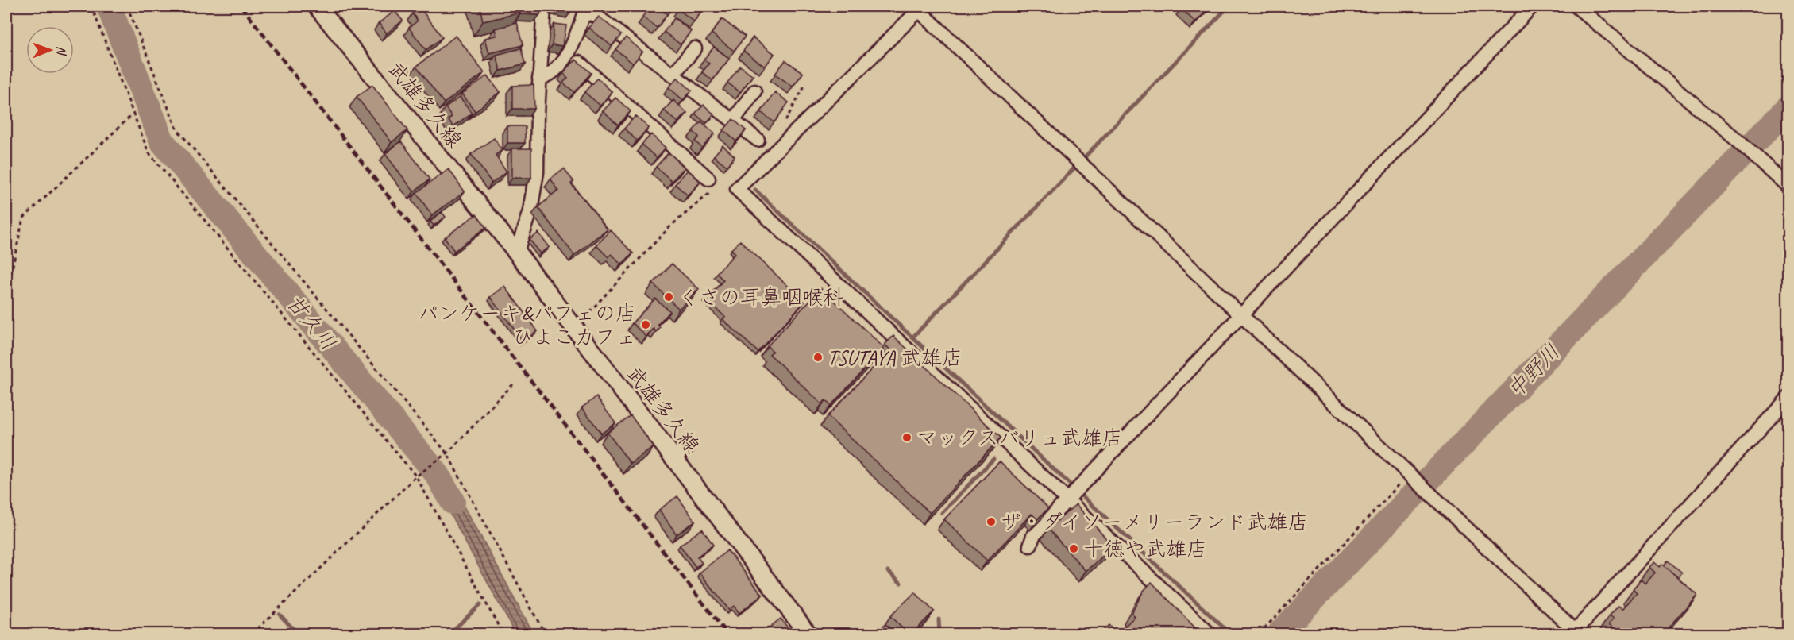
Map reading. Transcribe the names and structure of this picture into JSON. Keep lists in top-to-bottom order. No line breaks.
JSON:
{"streets":{"main road":["武雄多久線"]},"water":["甘久川","中野川"],"places":["くさの耳鼻咽喉科","パンケーキ&パフェの店 ひよこカフェ","TSUTAYA 武雄店","マックスバリュ武雄店","ザ・ダイソーメリーランド武雄店","十徳や武雄店"],"north":"right"}
